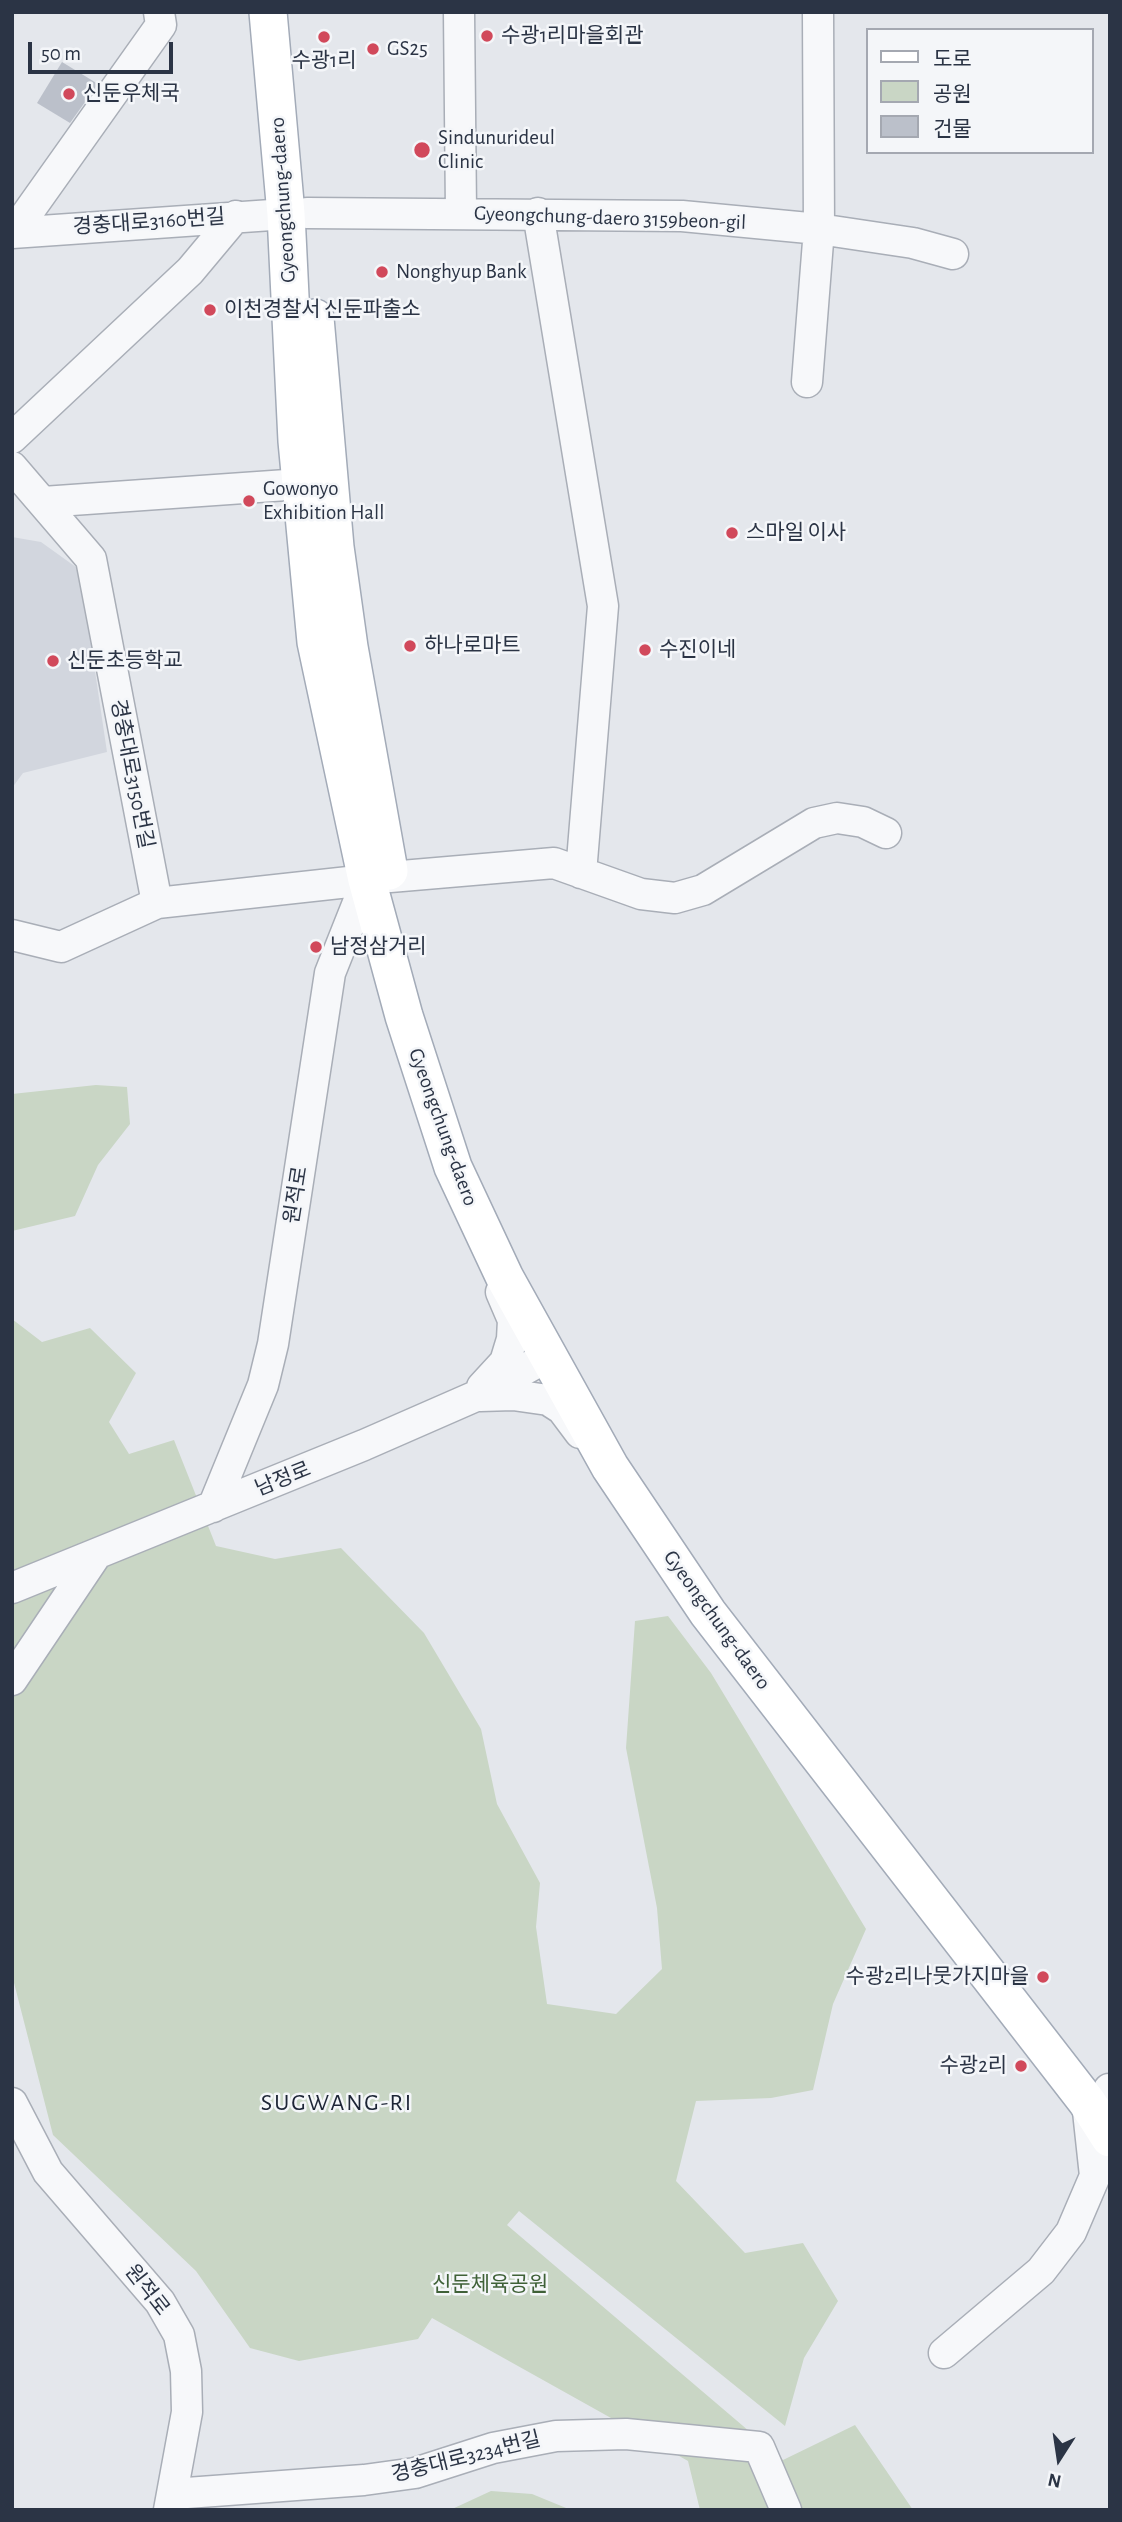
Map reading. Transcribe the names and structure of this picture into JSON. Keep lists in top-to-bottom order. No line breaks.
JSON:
{"streets":{"main road":["Gyeongchung-daero"],"street":["Gyeongchung-daero 3159beon-gil","경충대로3160번길","경충대로3150번길","원적로","남정로","경충대로3234번길"]},"crossings":[["Gyeongchung-daero","Gyeongchung-daero 3159beon-gil"],["Gyeongchung-daero","경충대로3160번길"],["Gyeongchung-daero","원적로"],["Gyeongchung-daero","남정로"],["Gyeongchung-daero 3159beon-gil","경충대로3160번길"],["원적로","남정로"],["원적로","경충대로3234번길"]],"districts":["SUGWANG-RI"],"parks":["신둔체육공원"],"places":["수광1리마을회관","수광1리","GS25","신둔우체국","Sindunurideul Clinic","Nonghyup Bank","이천경찰서 신둔파출소","Gowonyo Exhibition Hall","스마일 이사","하나로마트","수진이네","신둔초등학교","남정삼거리","수광2리나뭇가지마을","수광2리"],"legend":["도로","공원","건물"],"scale_bar":"50 m","north":"bottom"}
